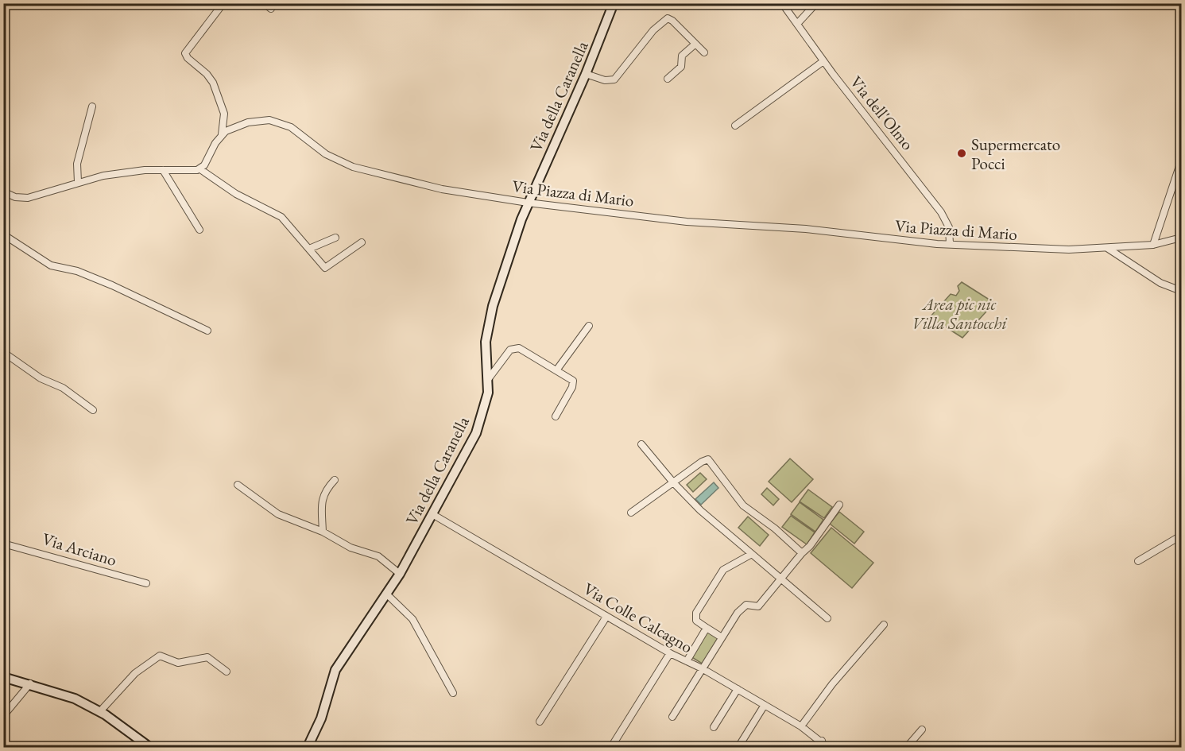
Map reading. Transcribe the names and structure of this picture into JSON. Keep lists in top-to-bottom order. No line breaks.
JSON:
{"streets":{"main road":["Via della Caranella"],"street":["Via dell'Olmo","Via Piazza di Mario","Via Arciano","Via Colle Calcagno"]},"crossings":[["Via della Caranella","Via Piazza di Mario"],["Via della Caranella","Via Colle Calcagno"],["Via dell'Olmo","Via Piazza di Mario"]],"parks":["Area pic nic Villa Santocchi"],"places":["Supermercato Pocci"]}
